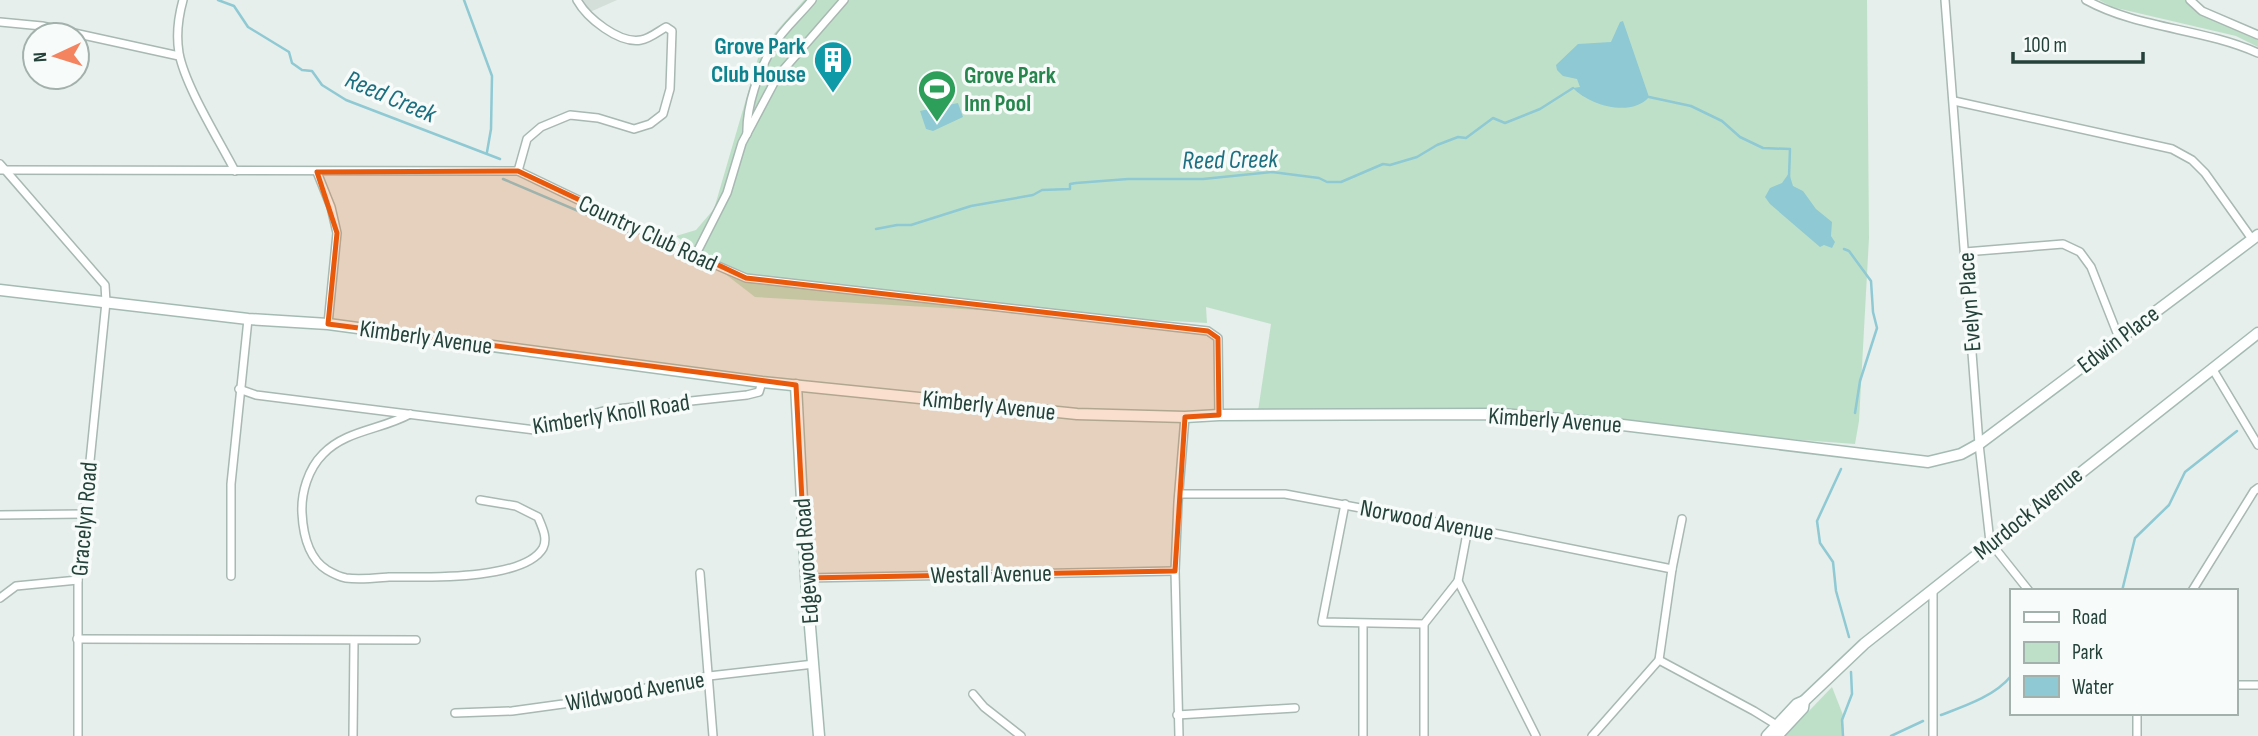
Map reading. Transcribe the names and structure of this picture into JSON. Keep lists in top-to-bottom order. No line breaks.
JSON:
{"streets":{"street":["Country Club Road","Evelyn Place","Kimberly Avenue","Edwin Place","Kimberly Knoll Road","Murdock Avenue","Gracelyn Road","Norwood Avenue","Edgewood Road","Westall Avenue","Wildwood Avenue"]},"crossings":[["Country Club Road","Kimberly Avenue"],["Evelyn Place","Kimberly Avenue"],["Evelyn Place","Edwin Place"],["Evelyn Place","Murdock Avenue"],["Kimberly Avenue","Edwin Place"],["Kimberly Avenue","Kimberly Knoll Road"],["Kimberly Avenue","Gracelyn Road"],["Kimberly Avenue","Edgewood Road"],["Edgewood Road","Westall Avenue"],["Edgewood Road","Wildwood Avenue"]],"water":["Reed Creek"],"places":{"building":["Grove Park Club House"],"sports":["Grove Park Inn Pool"]},"legend":["Road","Park","Water"],"scale_bar":"100 m","north":"left"}
